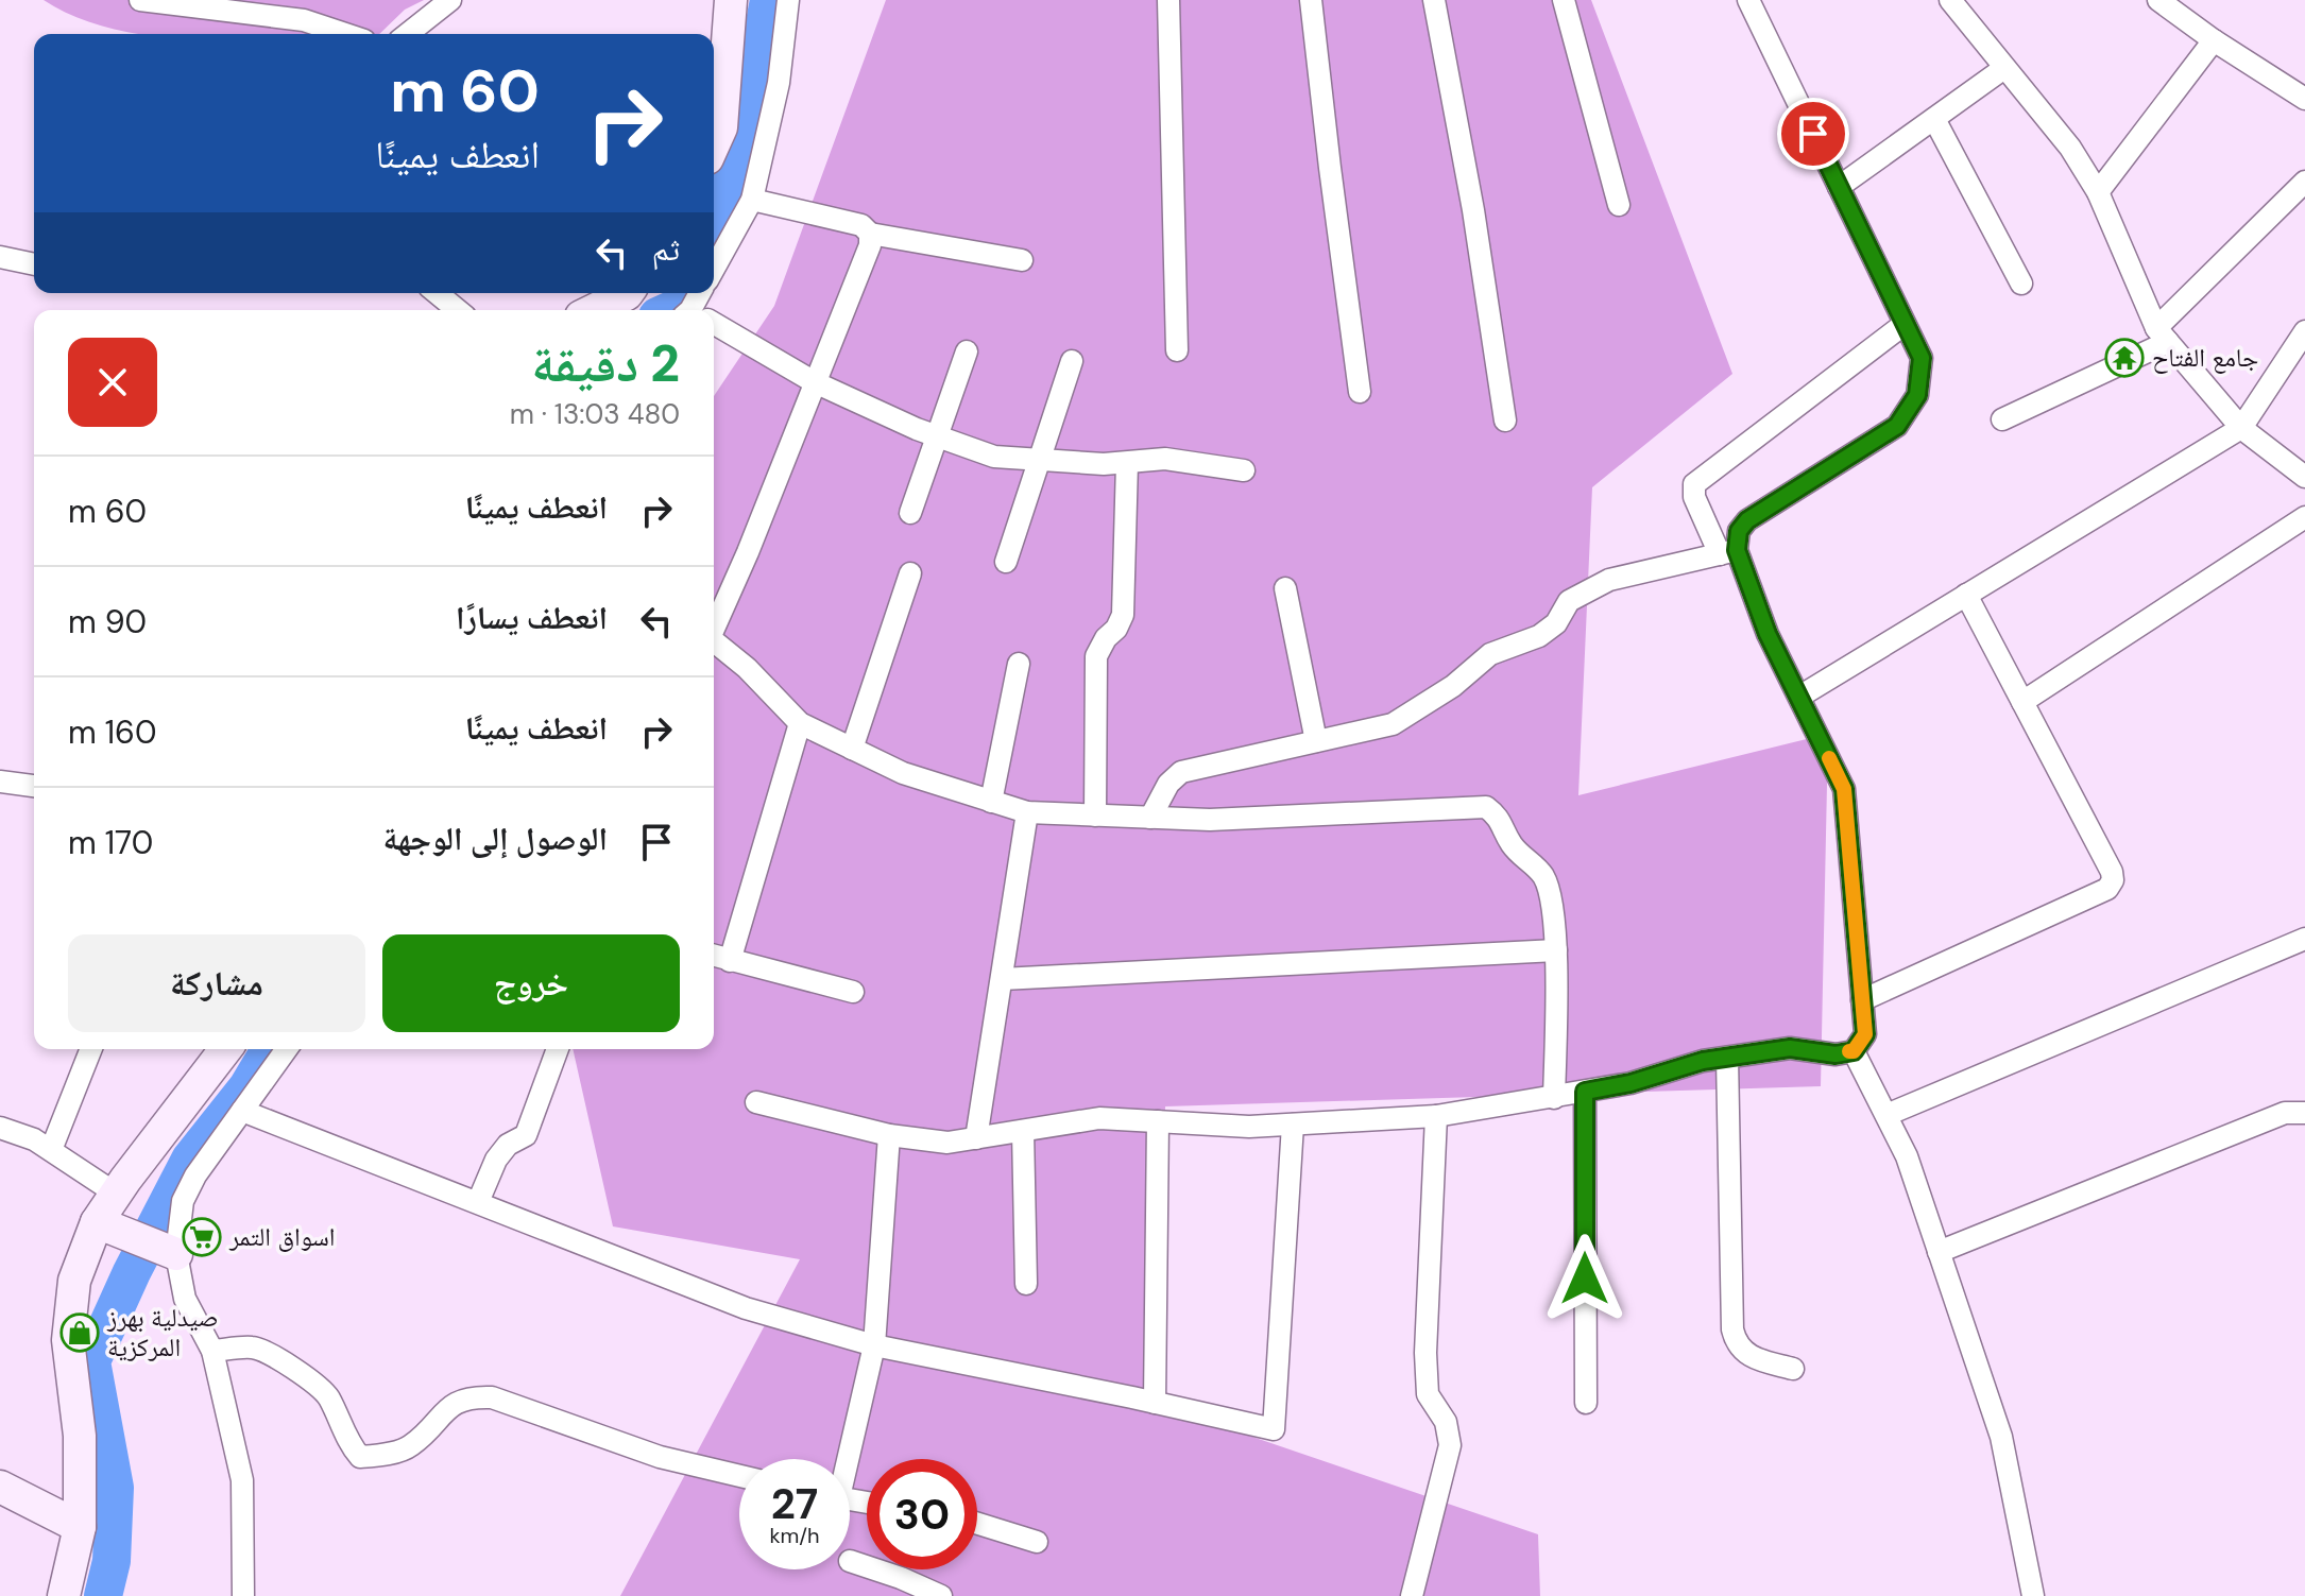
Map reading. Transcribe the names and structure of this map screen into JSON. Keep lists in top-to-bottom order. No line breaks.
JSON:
{"places":{"temple":["جامع الفتاح"],"supermarket":["اسواق التمر"],"shop":["صيدلية بهرز المركزية"]},"page":{"turn":["60 m","انعطف يمينًا"],"then":"ثم","heading":["2 دقيقة","480 m · 13:03"],"list":[{"name":"انعطف يمينًا","value":"60 m"},{"name":"انعطف يسارًا","value":"90 m"},{"name":"انعطف يمينًا","value":"160 m"},{"name":"الوصول إلى الوجهة","value":"170 m"}],"buttons":["خروج","مشاركة"],"speed":"27 km/h","limit":"30"}}
